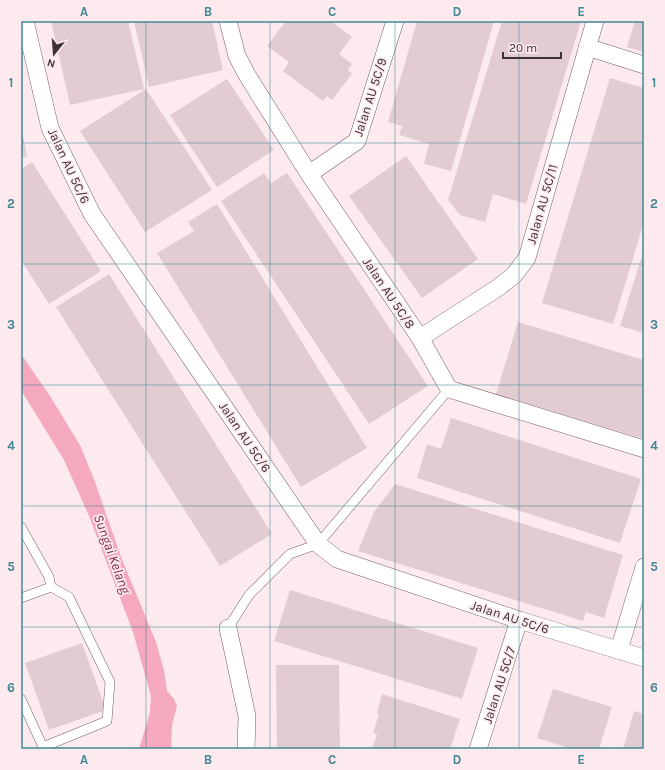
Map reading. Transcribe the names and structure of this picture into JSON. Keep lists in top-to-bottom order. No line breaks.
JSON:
{"streets":{"street":["Jalan AU 5C/9","Jalan AU 5C/6","Jalan AU 5C/11","Jalan AU 5C/8","Jalan AU 5C/7"]},"crossings":[["Jalan AU 5C/9","Jalan AU 5C/8"],["Jalan AU 5C/6","Jalan AU 5C/7"],["Jalan AU 5C/11","Jalan AU 5C/8"]],"water":["Sungai Kelang"],"scale_bar":"20 m","north":"bottom","grid":{"columns":["A","B","C","D","E"],"rows":["1","2","3","4","5","6"]}}
